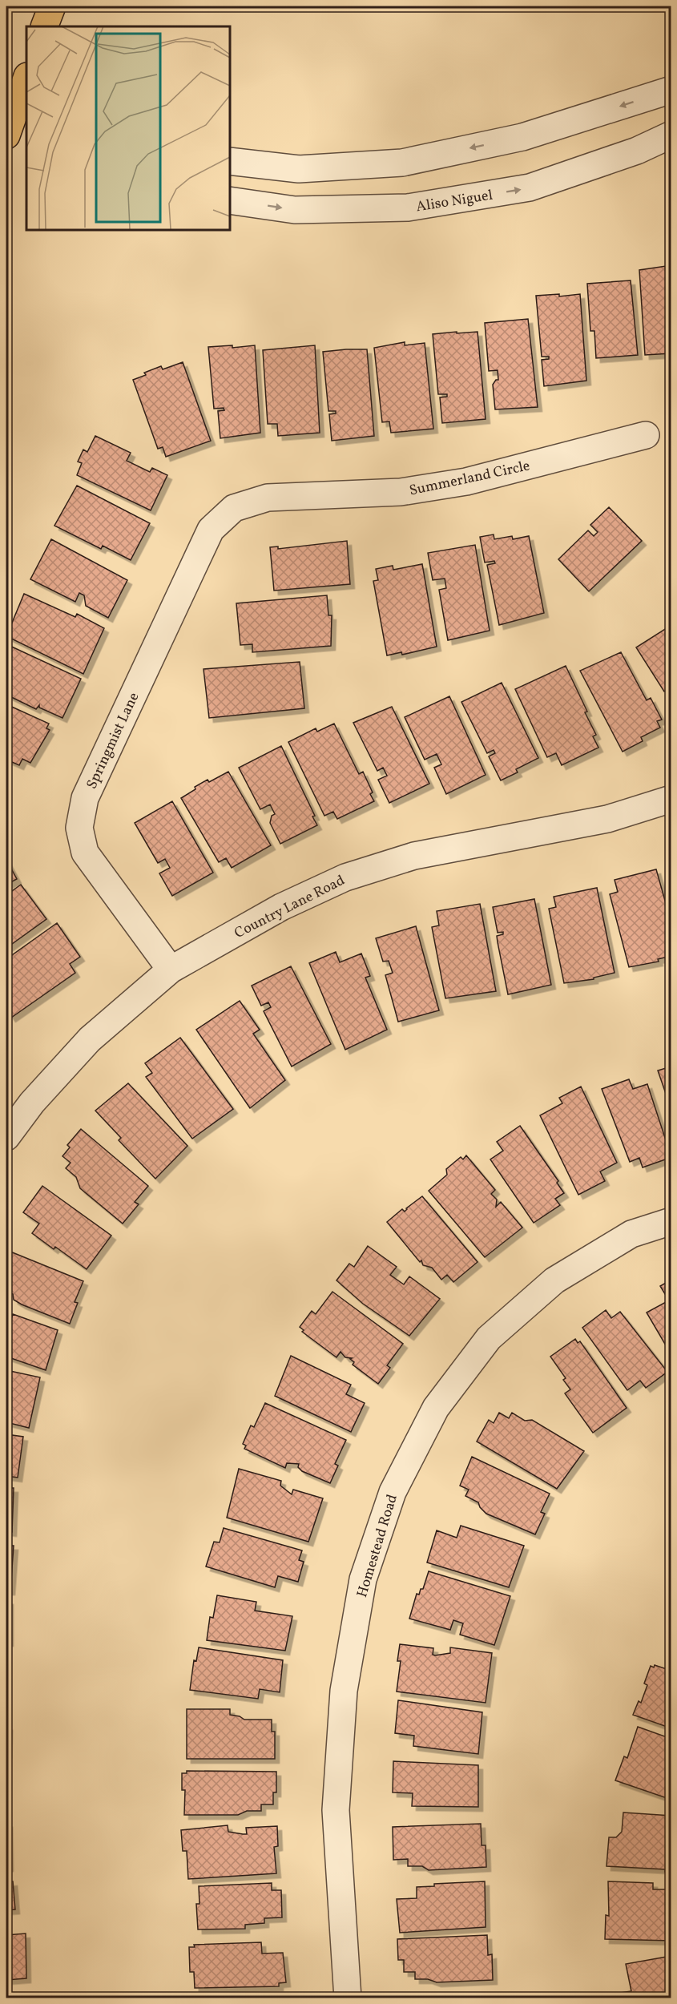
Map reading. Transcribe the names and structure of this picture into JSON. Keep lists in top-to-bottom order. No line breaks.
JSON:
{"streets":{"street":["Aliso Niguel","Summerland Circle","Springmist Lane","Country Lane Road","Homestead Road"]},"crossings":[["Summerland Circle","Springmist Lane"],["Springmist Lane","Country Lane Road"]]}
